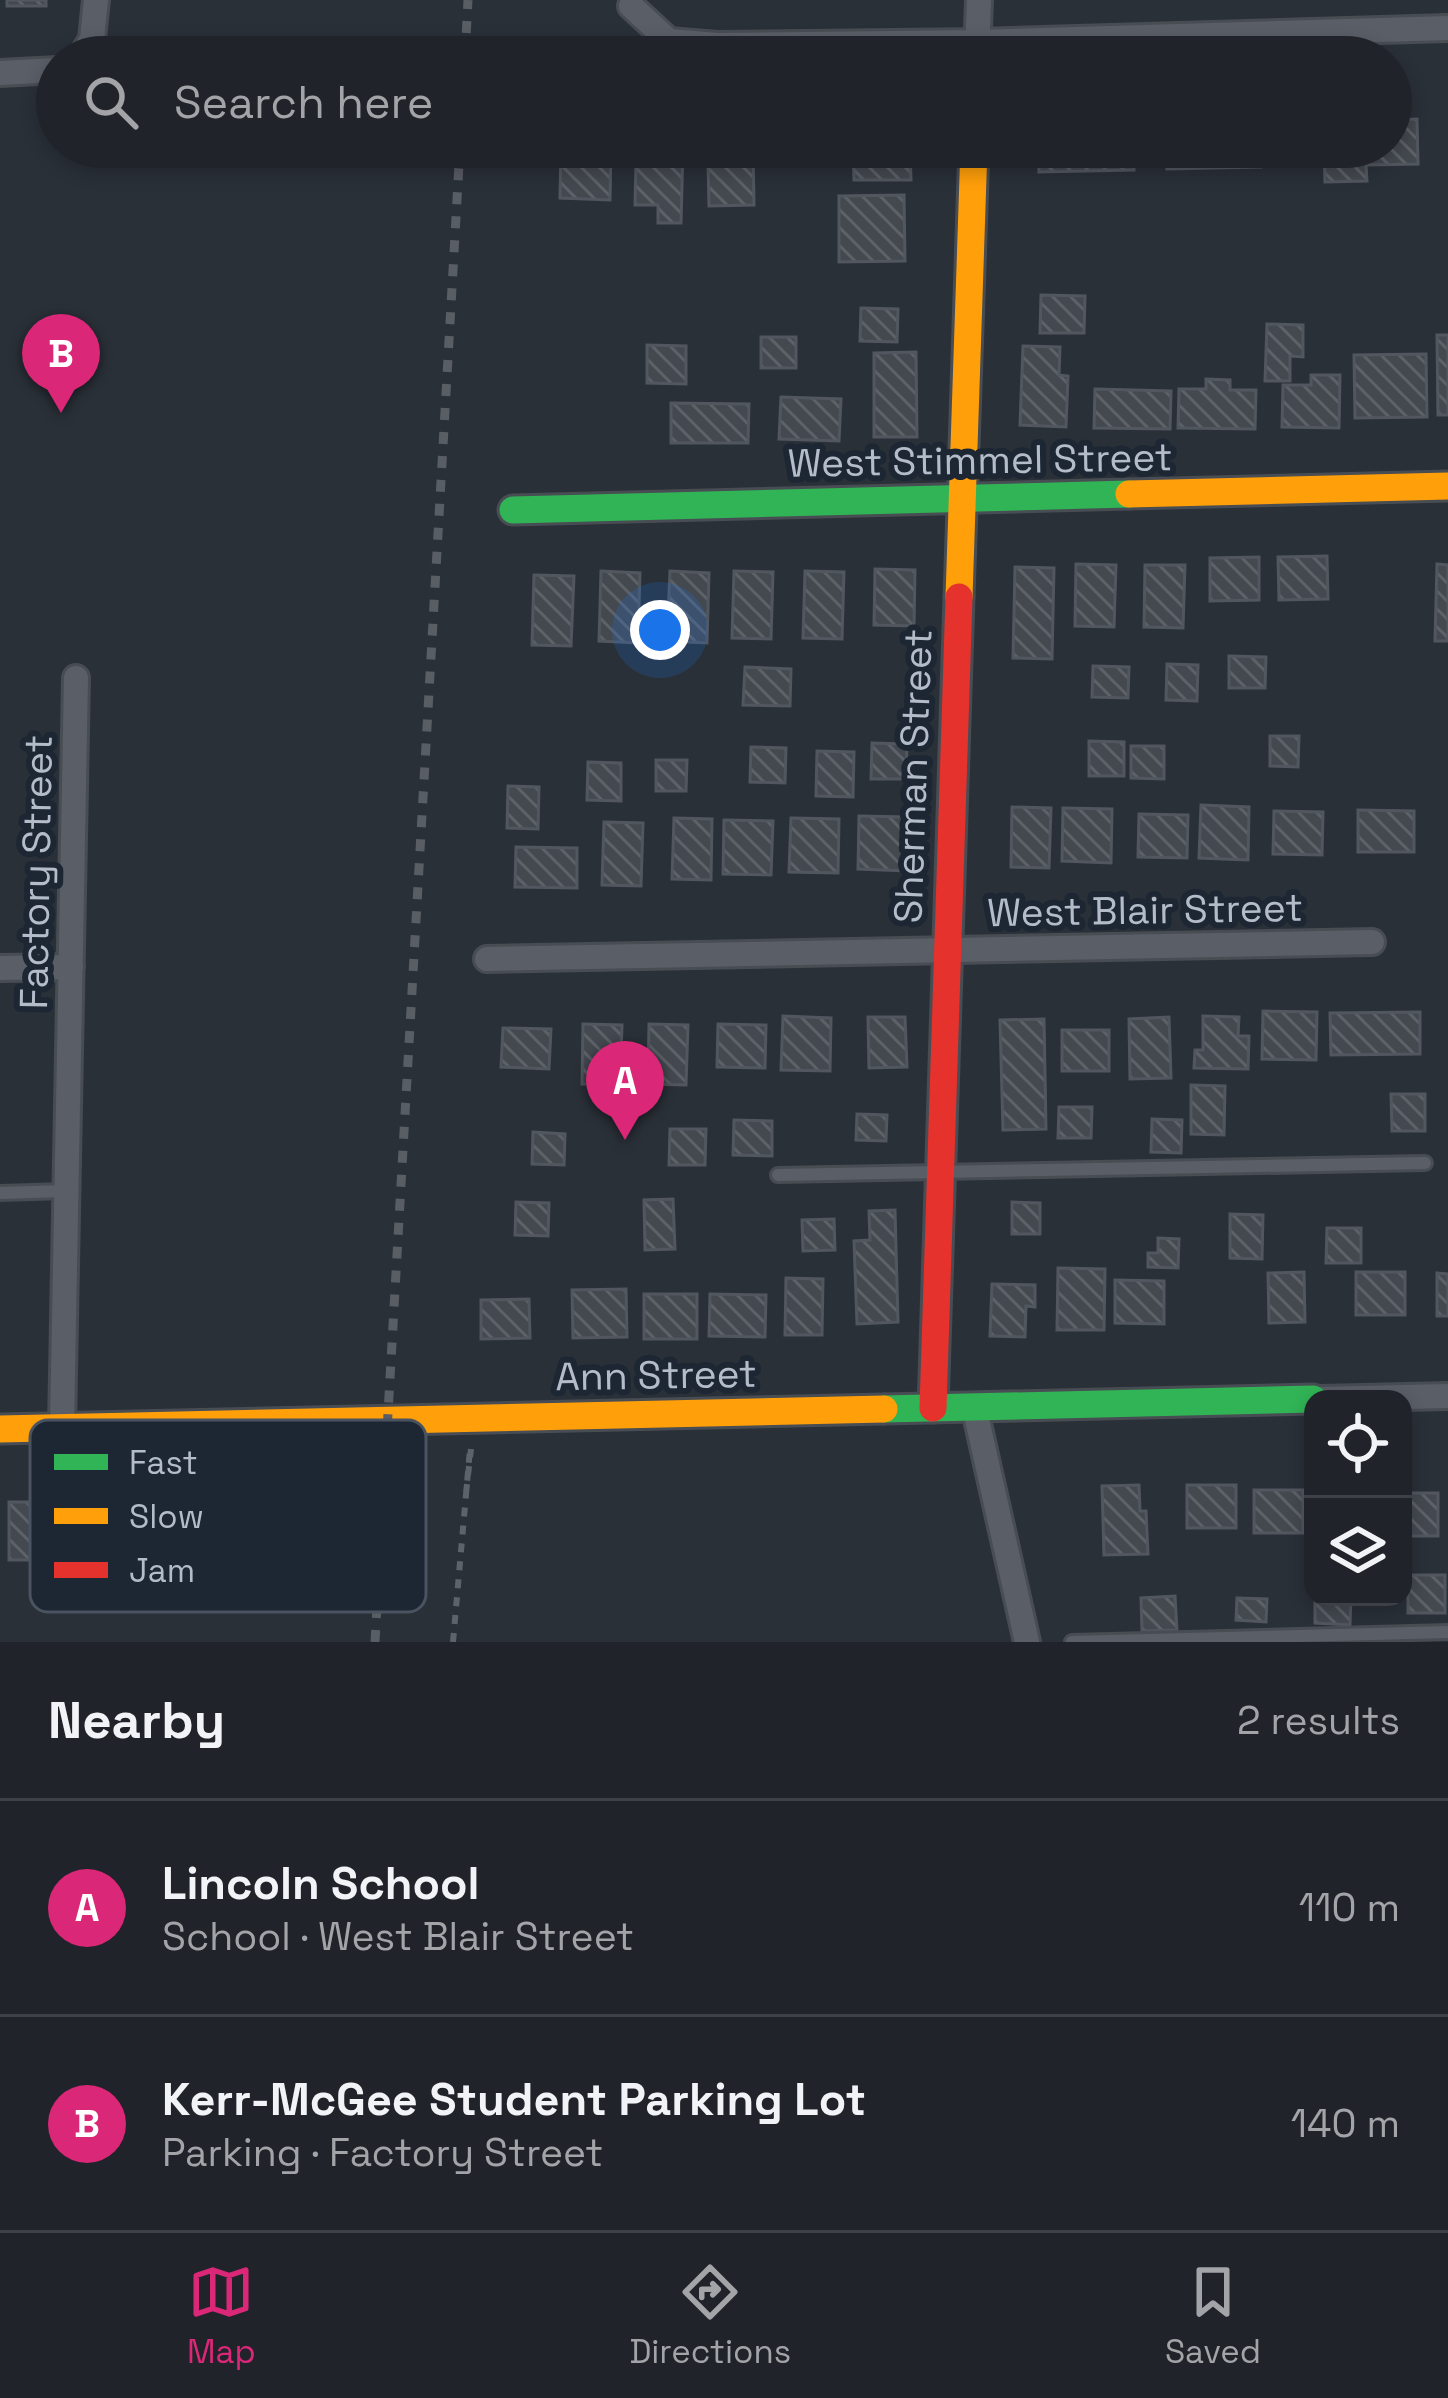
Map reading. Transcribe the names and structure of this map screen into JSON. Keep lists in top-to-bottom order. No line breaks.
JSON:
{"streets":{"street":["West Stimmel Street","Sherman Street","Factory Street","West Blair Street","Ann Street"]},"crossings":[["West Stimmel Street","Sherman Street"],["Sherman Street","West Blair Street"],["Sherman Street","Ann Street"]],"legend":["Fast","Slow","Jam"],"page":{"search":"Search here","pins":["B","A"],"heading":["Nearby","2 results"],"list":[{"mark":"A","name":"Lincoln School","note":"School · West Blair Street","value":"110 m"},{"mark":"B","name":"Kerr-McGee Student Parking Lot","note":"Parking · Factory Street","value":"140 m"}],"nav":["Map","Directions","Saved"]}}
